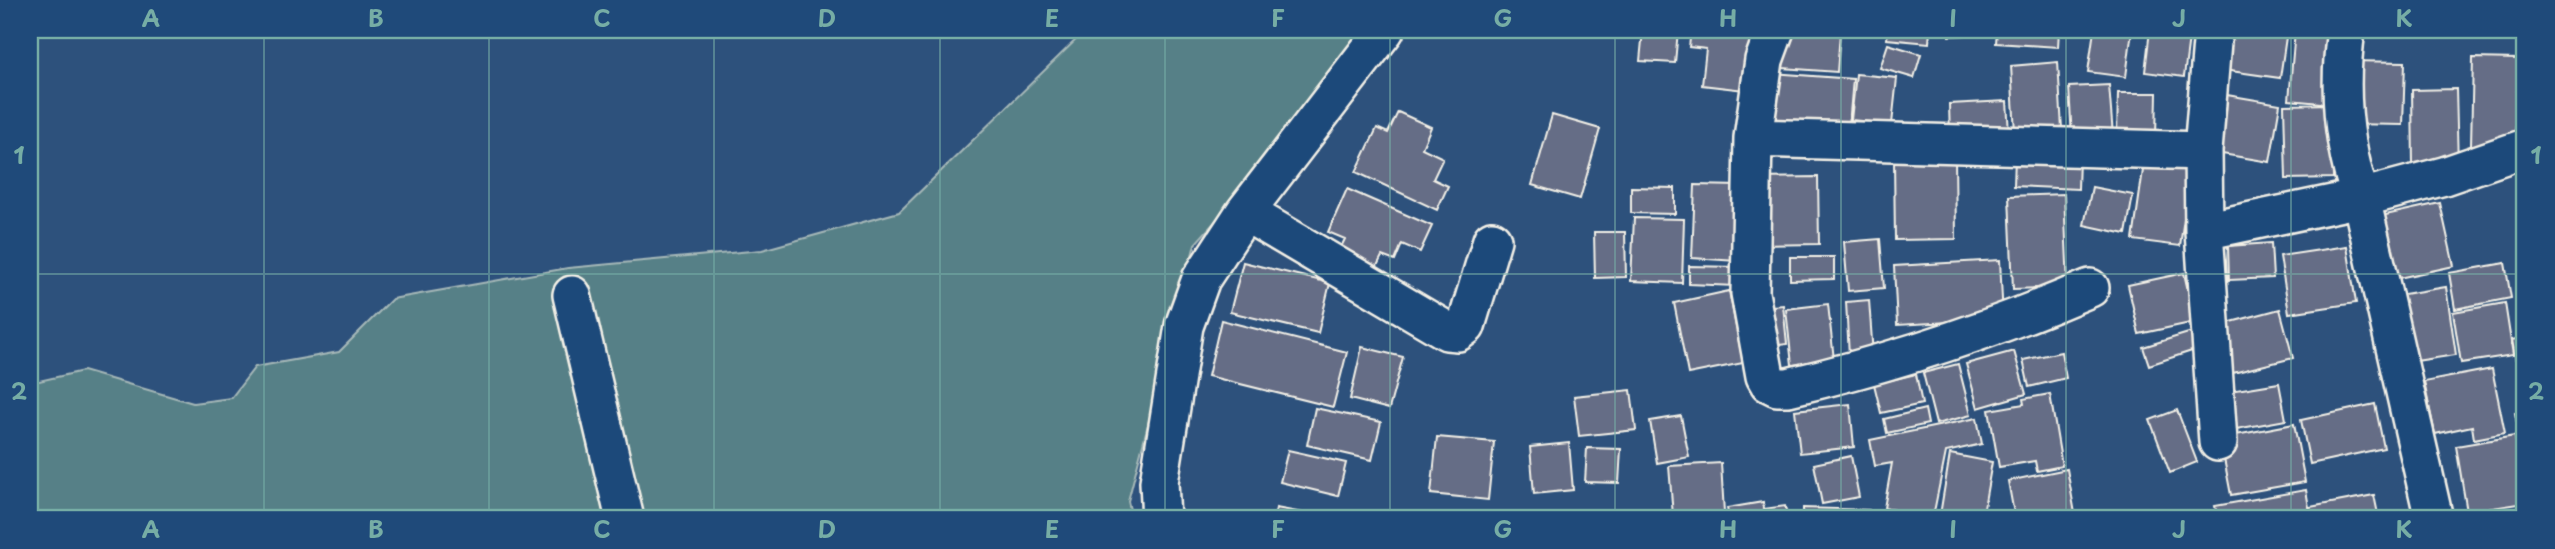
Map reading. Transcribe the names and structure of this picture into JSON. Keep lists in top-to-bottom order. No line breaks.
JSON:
{"grid":{"columns":["A","B","C","D","E","F","G","H","I","J","K"],"rows":["1","2"]}}
